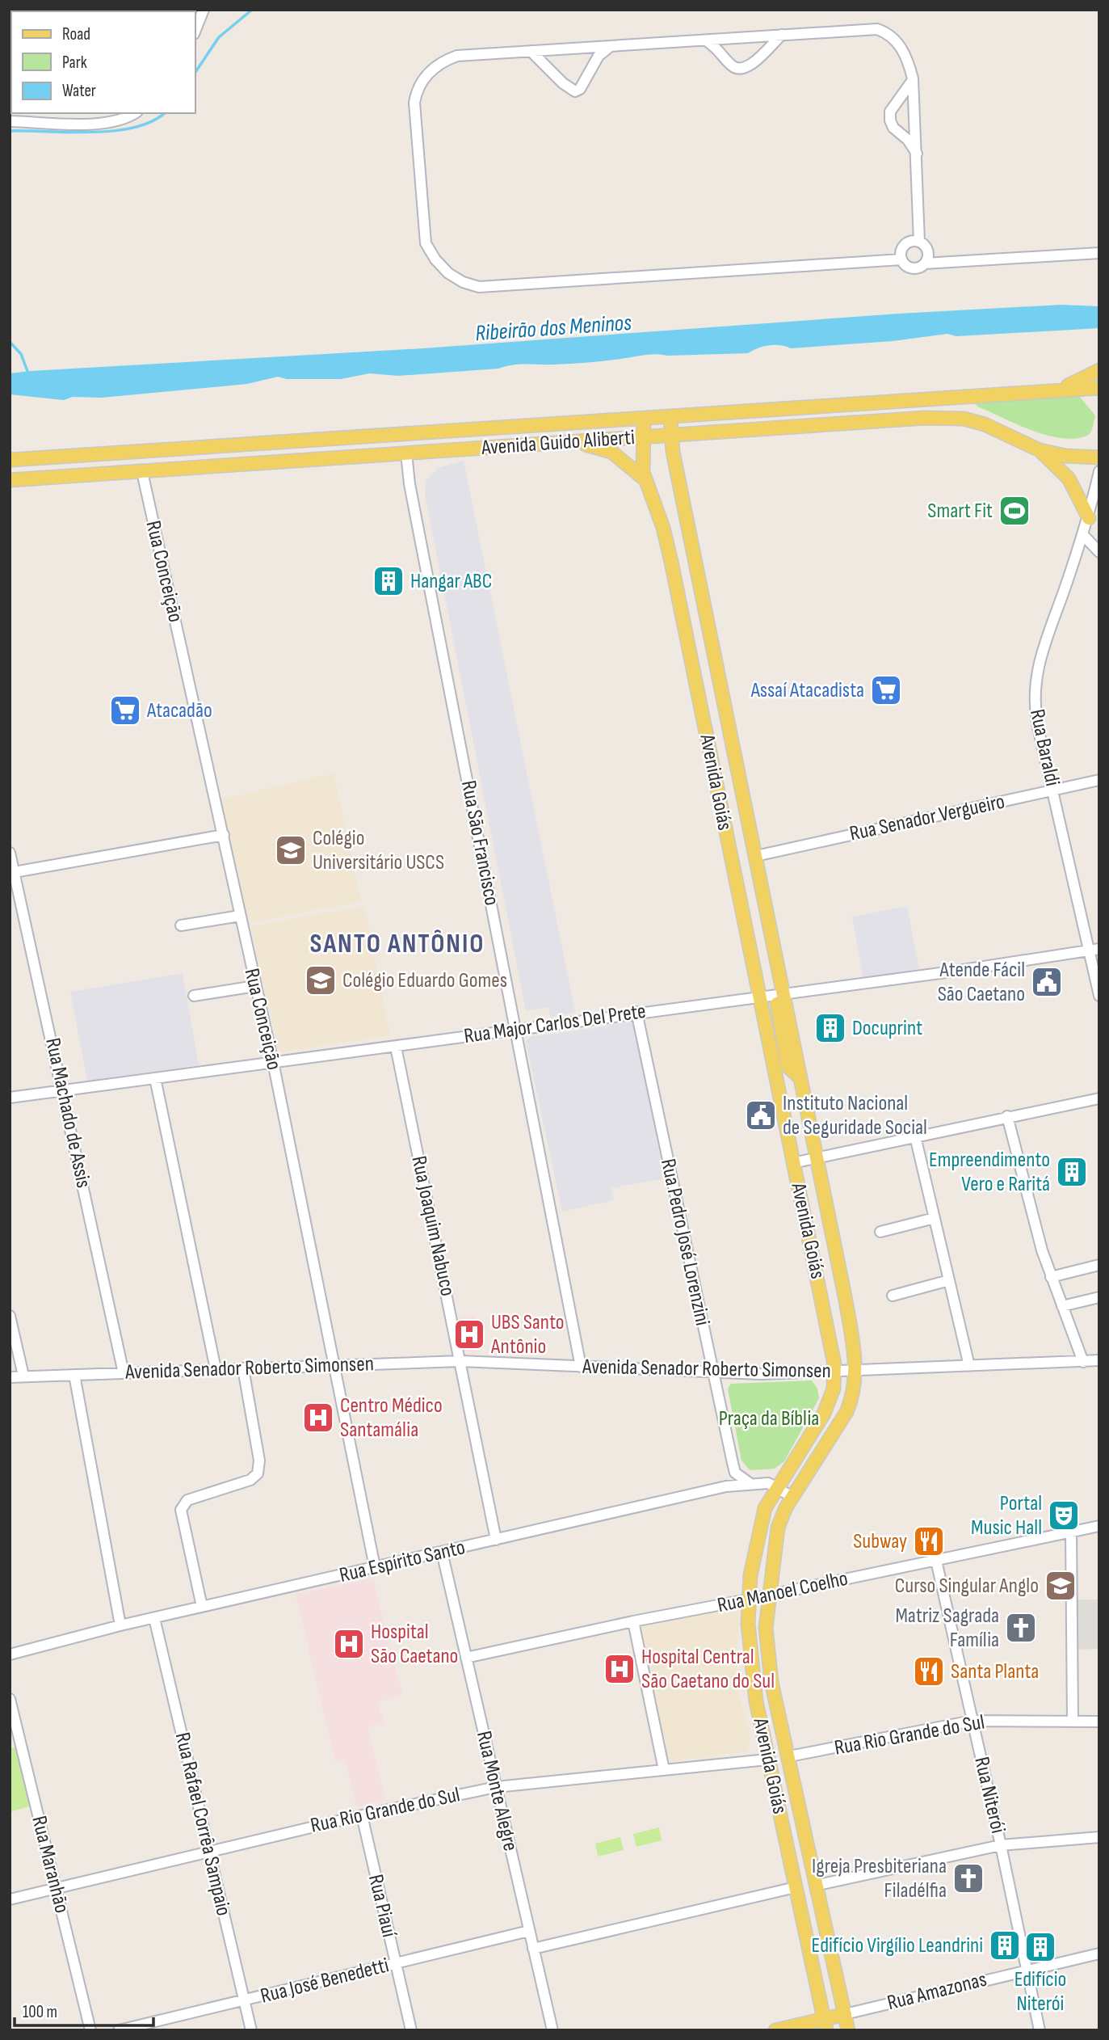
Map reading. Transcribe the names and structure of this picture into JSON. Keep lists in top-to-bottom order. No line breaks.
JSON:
{"streets":{"main road":["Avenida Guido Aliberti","Avenida Goiás","Rua Amazonas"],"street":["Rua Conceição","Rua Baraldi","Rua Senador Vergueiro","Rua São Francisco","Rua Major Carlos Del Prete","Rua Machado de Assis","Rua Joaquim Nabuco","Rua Pedro José Lorenzini","Avenida Senador Roberto Simonsen","Rua Espírito Santo","Rua Manoel Coelho","Rua Rio Grande do Sul","Rua Monte Alegre","Rua Niterói","Rua Rafael Corrêa Sampaio","Rua Maranhão","Rua Piauí","Rua José Benedetti"]},"crossings":[["Avenida Guido Aliberti","Rua Conceição"],["Avenida Guido Aliberti","Avenida Goiás"],["Avenida Guido Aliberti","Rua São Francisco"],["Rua Conceição","Rua Major Carlos Del Prete"],["Rua Conceição","Avenida Senador Roberto Simonsen"],["Rua Conceição","Rua Espírito Santo"],["Rua Baraldi","Rua Senador Vergueiro"],["Rua Baraldi","Rua Major Carlos Del Prete"],["Avenida Goiás","Rua Senador Vergueiro"],["Avenida Goiás","Rua Major Carlos Del Prete"],["Avenida Goiás","Avenida Senador Roberto Simonsen"],["Avenida Goiás","Rua Espírito Santo"],["Avenida Goiás","Rua Manoel Coelho"],["Avenida Goiás","Rua Rio Grande do Sul"],["Avenida Goiás","Rua Amazonas"],["Rua São Francisco","Rua Major Carlos Del Prete"],["Rua São Francisco","Avenida Senador Roberto Simonsen"],["Rua Major Carlos Del Prete","Rua Machado de Assis"],["Rua Major Carlos Del Prete","Rua Joaquim Nabuco"],["Rua Major Carlos Del Prete","Rua Pedro José Lorenzini"],["Rua Machado de Assis","Avenida Senador Roberto Simonsen"],["Rua Joaquim Nabuco","Avenida Senador Roberto Simonsen"],["Rua Joaquim Nabuco","Rua Espírito Santo"],["Rua Pedro José Lorenzini","Avenida Senador Roberto Simonsen"],["Rua Espírito Santo","Rua Monte Alegre"],["Rua Espírito Santo","Rua Rafael Corrêa Sampaio"],["Rua Manoel Coelho","Rua Monte Alegre"],["Rua Manoel Coelho","Rua Niterói"],["Rua Rio Grande do Sul","Rua Monte Alegre"],["Rua Rio Grande do Sul","Rua Niterói"],["Rua Rio Grande do Sul","Rua Rafael Corrêa Sampaio"],["Rua Rio Grande do Sul","Rua Maranhão"],["Rua Rio Grande do Sul","Rua Piauí"],["Rua Monte Alegre","Rua José Benedetti"],["Rua Niterói","Rua Amazonas"],["Rua Rafael Corrêa Sampaio","Rua José Benedetti"],["Rua Piauí","Rua José Benedetti"]],"districts":["SANTO ANTÔNIO"],"water":["Ribeirão dos Meninos"],"parks":["Praça da Bíblia"],"places":{"sports":["Smart Fit"],"building":["Hangar ABC","Docuprint","Empreendimento Vero e Raritá","Edifício Virgílio Leandrini","Edifício Niterói"],"supermarket":["Assaí Atacadista","Atacadão"],"school or university":["Colégio Universitário USCS","Colégio Eduardo Gomes","Curso Singular Anglo"],"public building":["Atende Fácil São Caetano","Instituto Nacional de Seguridade Social"],"hospital":["UBS Santo Antônio","Centro Médico Santamália","Hospital São Caetano","Hospital Central São Caetano do Sul"],"theatre":["Portal Music Hall"],"restaurant":["Subway","Santa Planta"],"church":["Matriz Sagrada Família","Igreja Presbiteriana Filadélfia"]},"legend":["Road","Park","Water"],"scale_bar":"100 m"}
